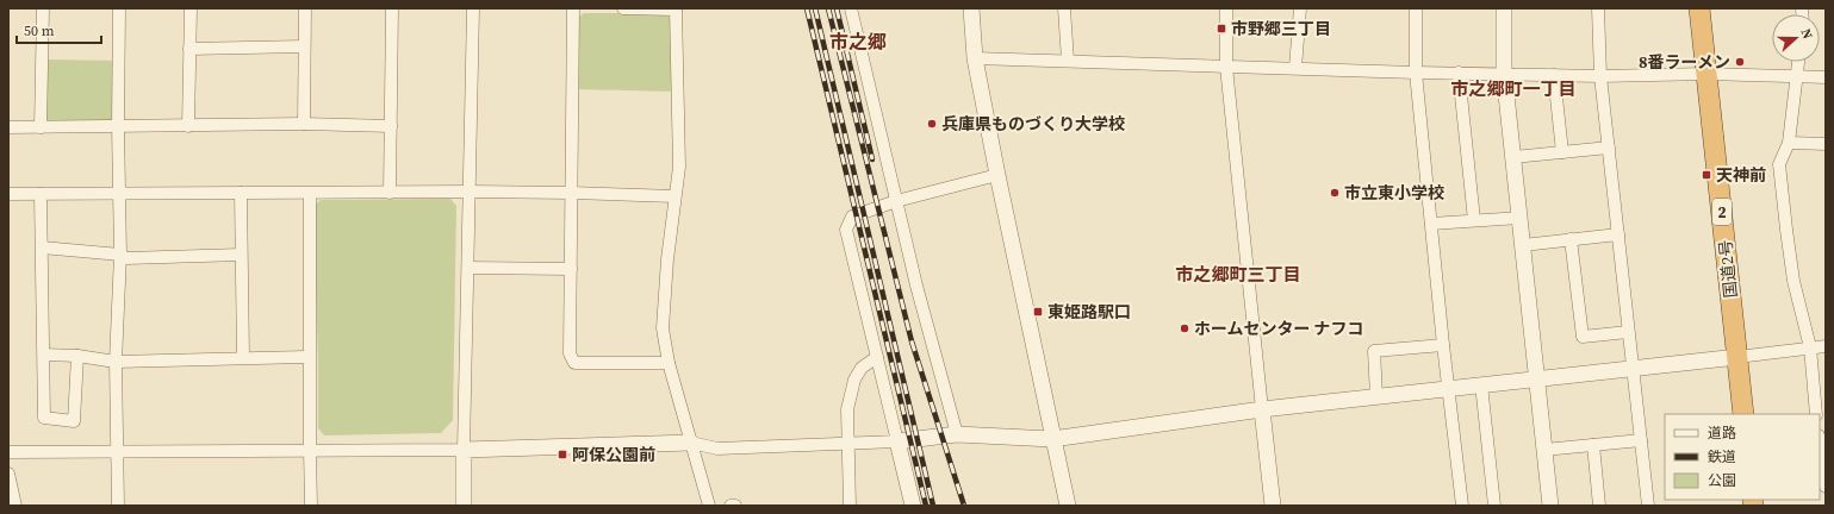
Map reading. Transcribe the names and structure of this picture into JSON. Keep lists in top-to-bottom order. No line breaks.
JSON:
{"streets":{"highway":["2","国道2号"]},"districts":["市之郷","市之郷町一丁目","市之郷町三丁目"],"places":{"transit":["市野郷三丁目","天神前","東姫路駅口","阿保公園前"],"other":["8番ラーメン","兵庫県ものづくり大学校","市立東小学校","ホームセンター ナフコ"]},"legend":["道路","鉄道","公園"],"scale_bar":"50 m","north":"right"}
